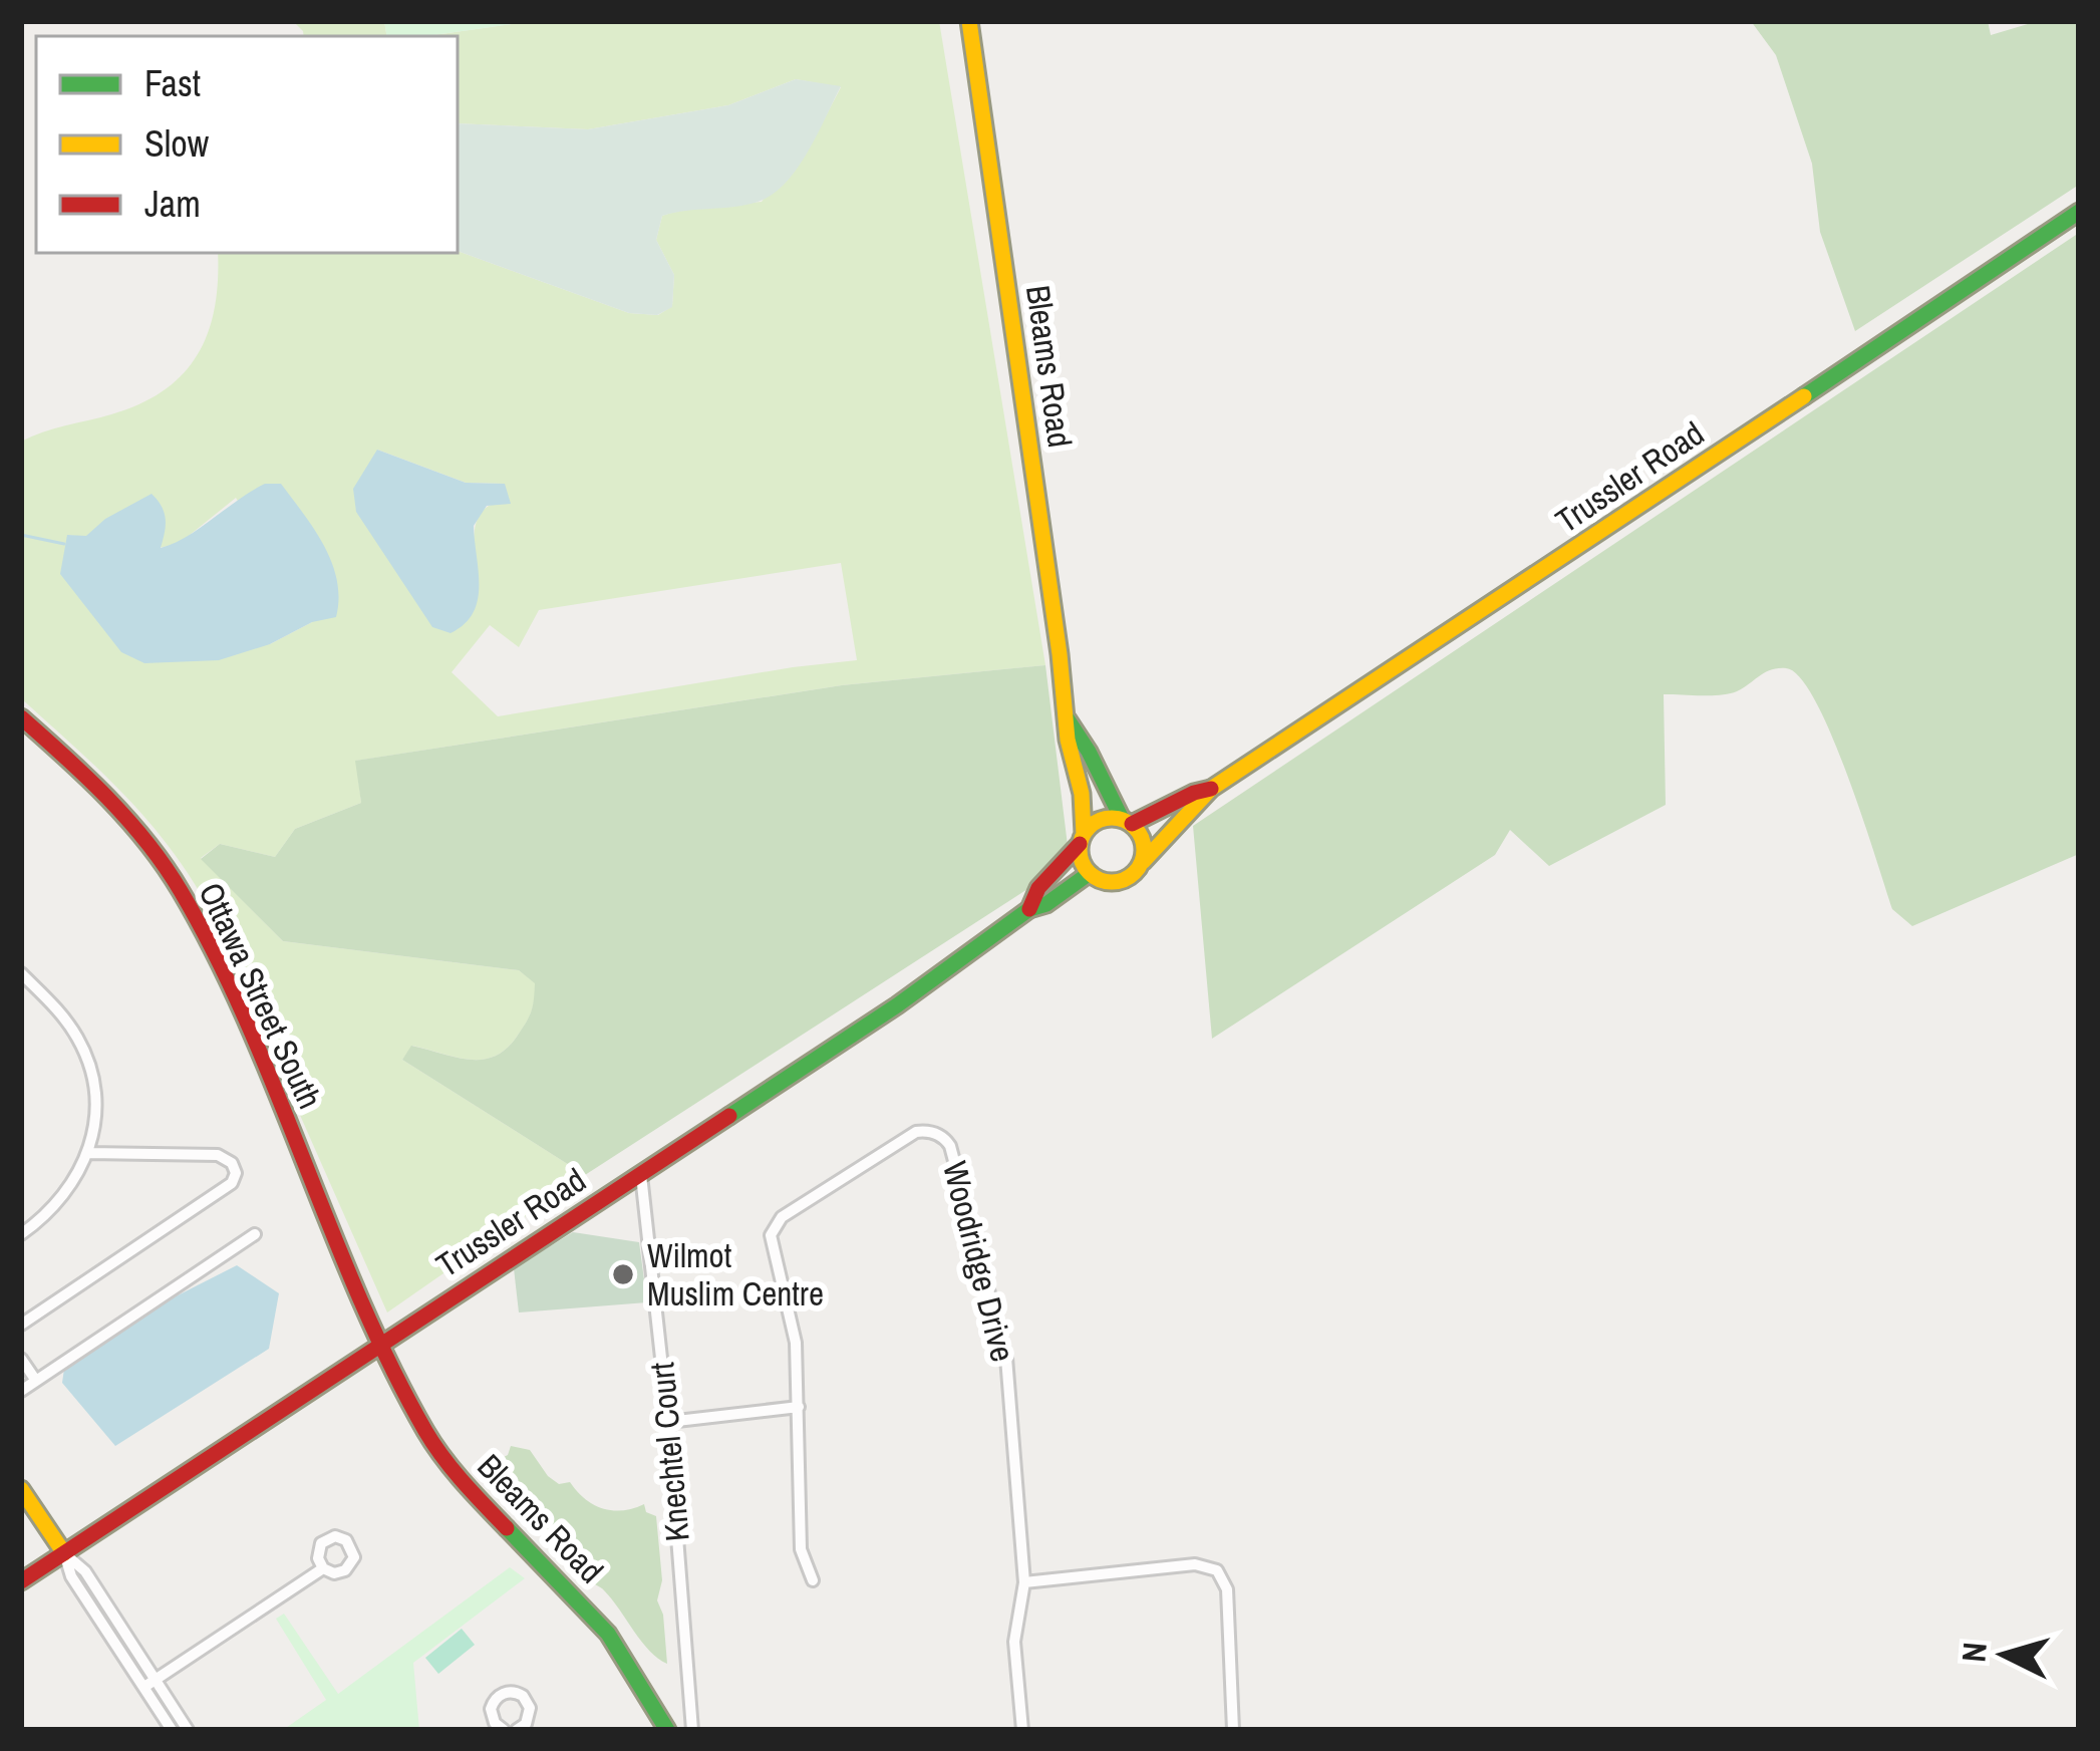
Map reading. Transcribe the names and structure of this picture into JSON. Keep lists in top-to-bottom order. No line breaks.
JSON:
{"streets":{"main road":["Bleams Road","Trussler Road","Ottawa Street South"],"street":["Woodridge Drive","Knechtel Court"]},"crossings":[["Bleams Road","Trussler Road"],["Bleams Road","Ottawa Street South"],["Trussler Road","Ottawa Street South"],["Trussler Road","Knechtel Court"]],"places":["Wilmot Muslim Centre"],"legend":["Fast","Slow","Jam"],"north":"left"}
